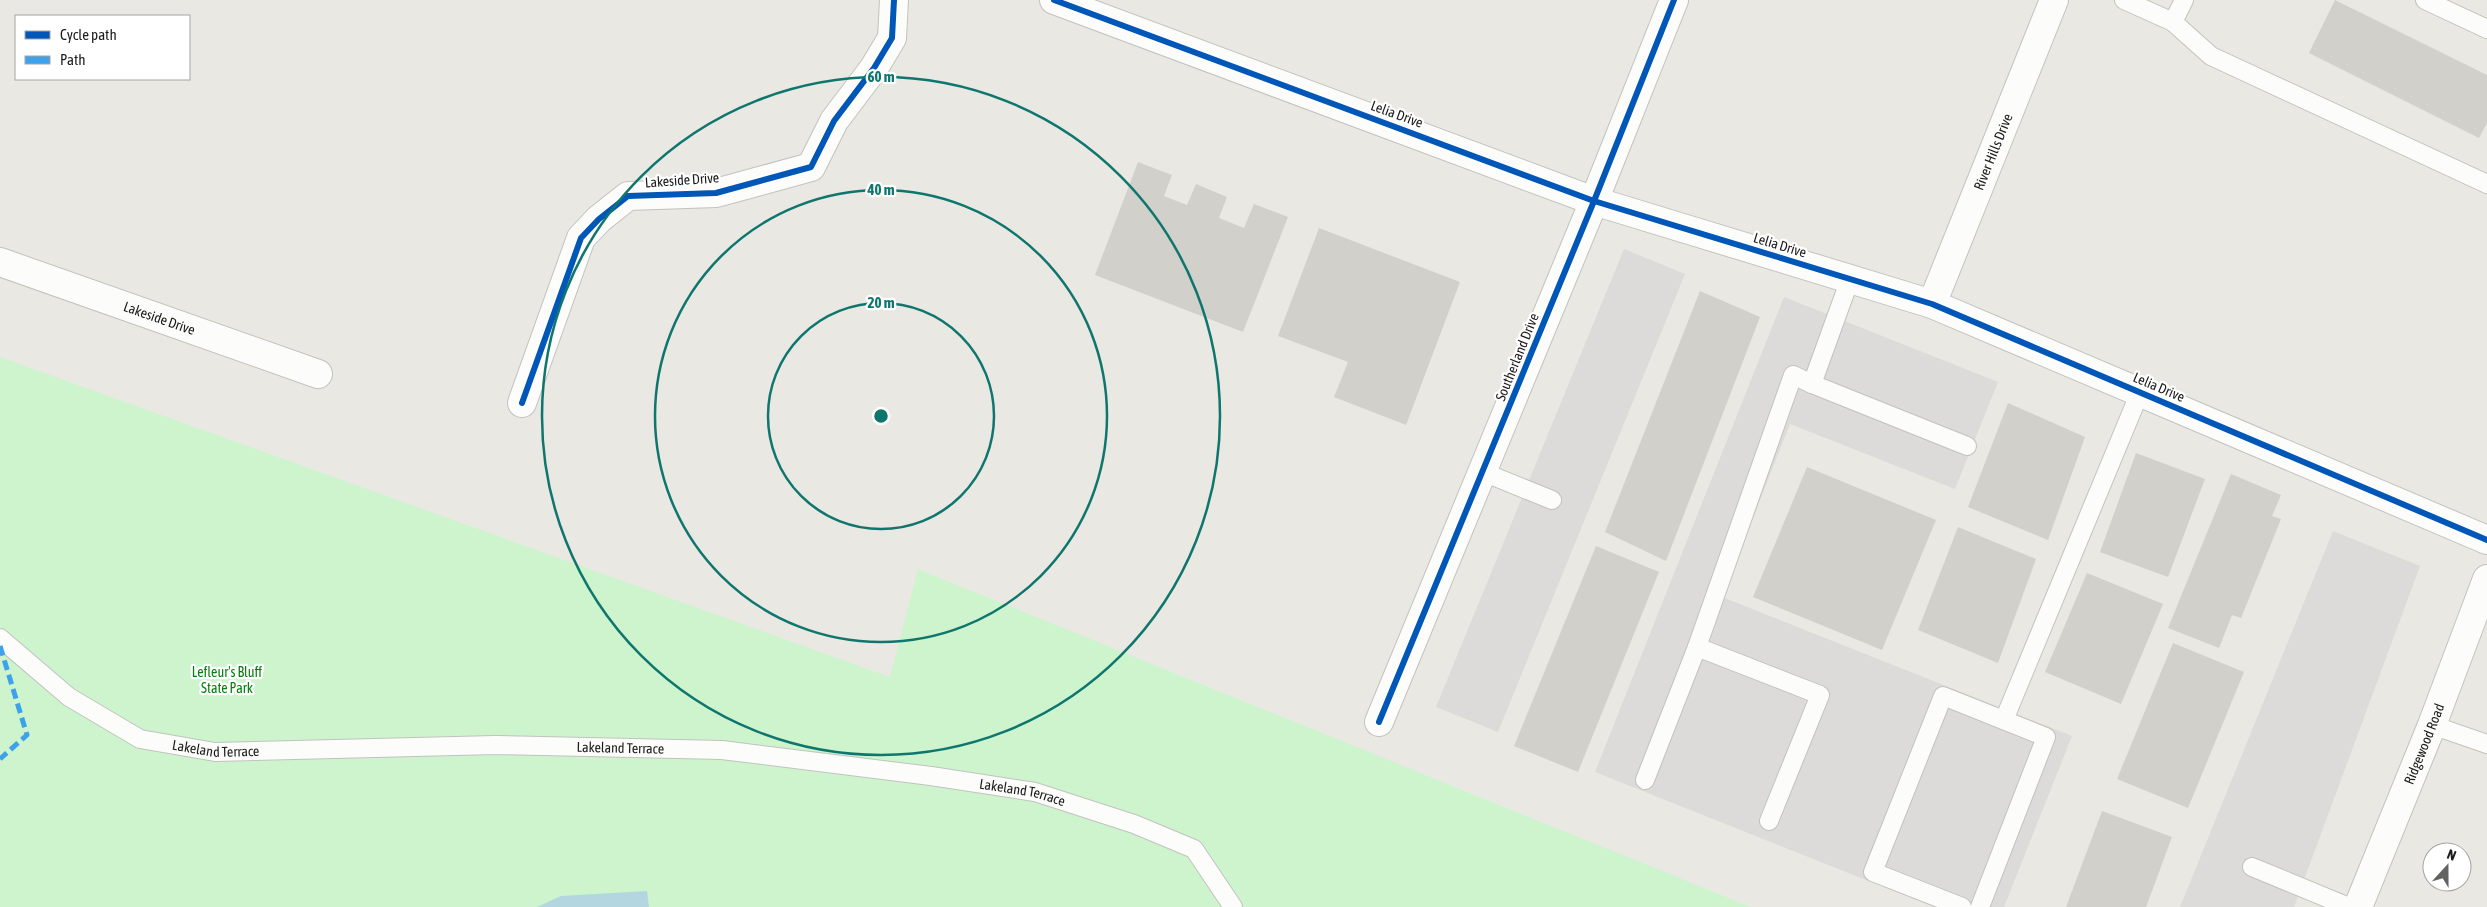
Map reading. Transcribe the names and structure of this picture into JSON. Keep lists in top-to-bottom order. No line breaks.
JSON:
{"streets":{"street":["Lelia Drive","River Hills Drive","Lakeside Drive","Southerland Drive","Ridgewood Road"],"lane":["Lakeland Terrace"]},"crossings":[["Lelia Drive","River Hills Drive"],["Lelia Drive","Southerland Drive"]],"parks":["Lefleur's Bluff State Park"],"legend":["Cycle path","Path"],"north":"top","rings":["60 m","40 m","20 m"]}
